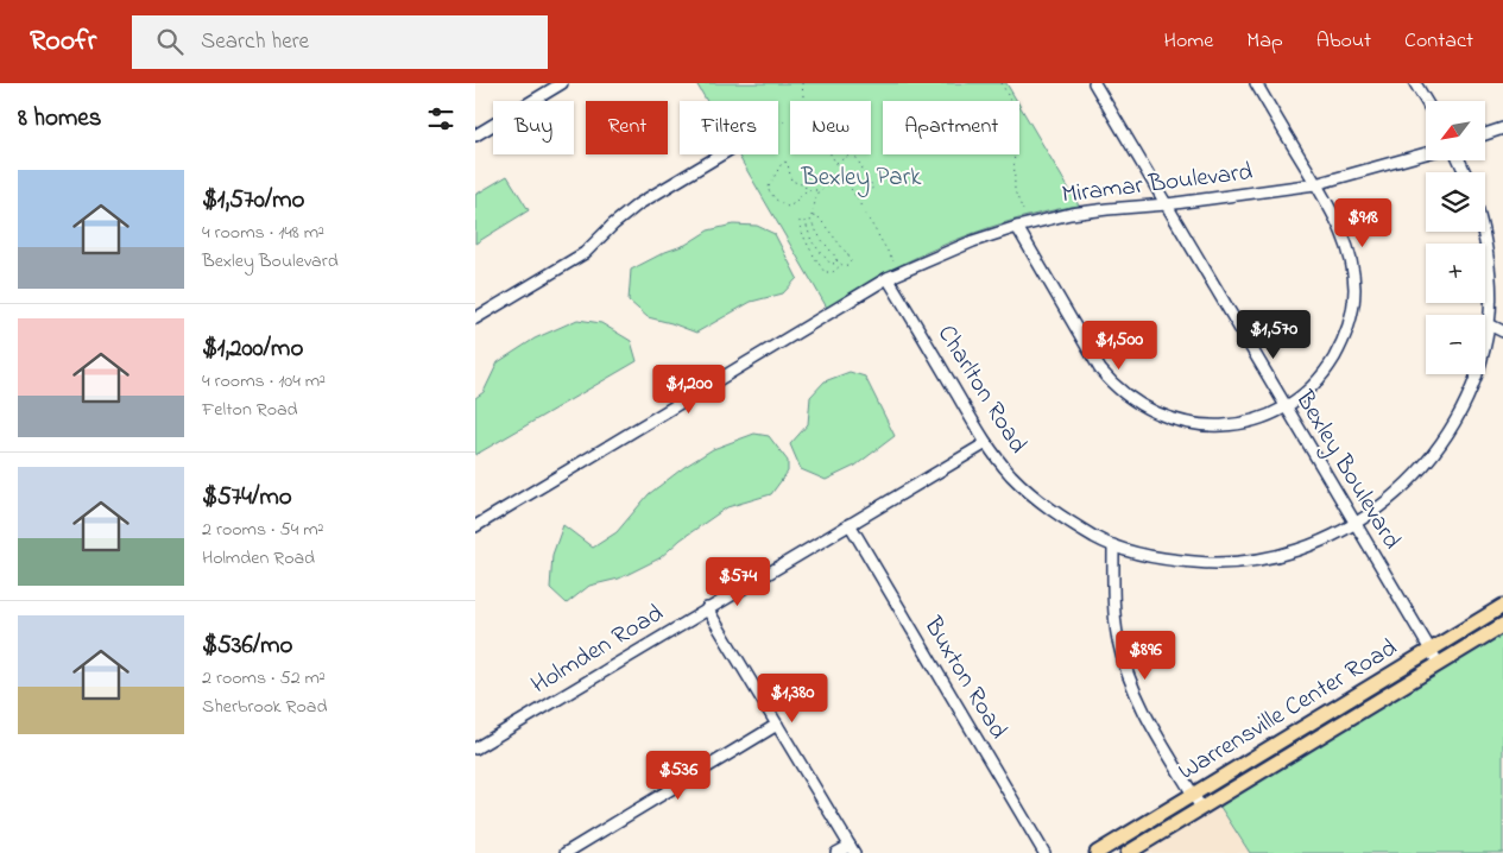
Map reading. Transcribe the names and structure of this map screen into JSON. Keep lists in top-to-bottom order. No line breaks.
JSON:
{"streets":{"main road":["Warrensville Center Road"],"street":["Miramar Boulevard","Charlton Road","Bexley Boulevard","Holmden Road","Buxton Road"]},"crossings":[["Miramar Boulevard","Charlton Road"],["Miramar Boulevard","Bexley Boulevard"],["Charlton Road","Bexley Boulevard"],["Charlton Road","Holmden Road"],["Bexley Boulevard","Warrensville Center Road"],["Holmden Road","Buxton Road"]],"parks":["Bexley Park"],"north":"bottom left","page":{"header":"Roofr","search":"Search here","nav":["Home","Map","About","Contact"],"heading":"8 homes","map_buttons":["+","−"],"chip":["Buy","Rent","Filters","New","Apartment"],"list":[{"name":"$1,570/mo","note":"4 rooms · 148 m² · Bexley Boulevard"},{"name":"$1,200/mo","note":"4 rooms · 104 m² · Felton Road"},{"name":"$574/mo","note":"2 rooms · 54 m² · Holmden Road"},{"name":"$536/mo","note":"2 rooms · 52 m² · Sherbrook Road"}],"price":["$918","$1,570","$1,500","$1,200","$574","$896","$1,380","$536"]}}
